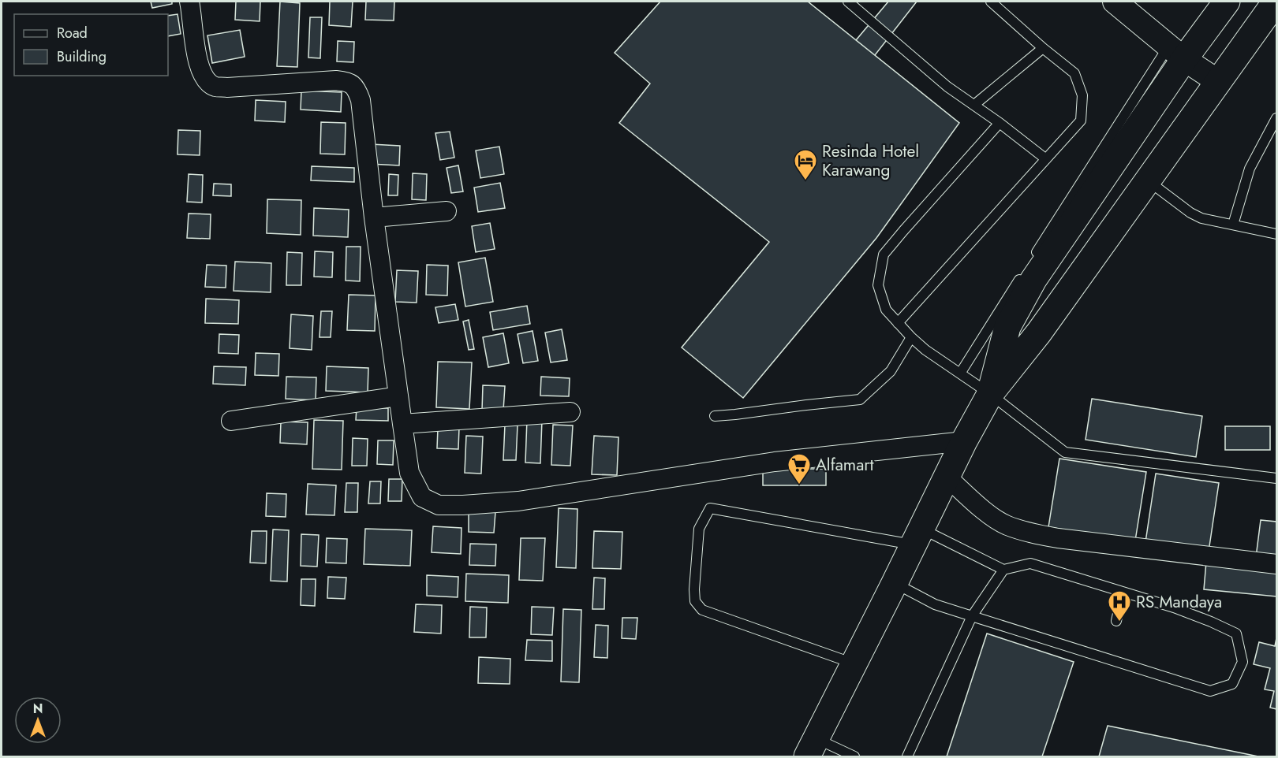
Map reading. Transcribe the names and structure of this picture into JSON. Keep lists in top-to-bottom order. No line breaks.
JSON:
{"places":{"hotel":["Resinda Hotel Karawang"],"supermarket":["Alfamart"],"hospital":["RS Mandaya"]},"legend":["Road","Building"],"north":"top"}
